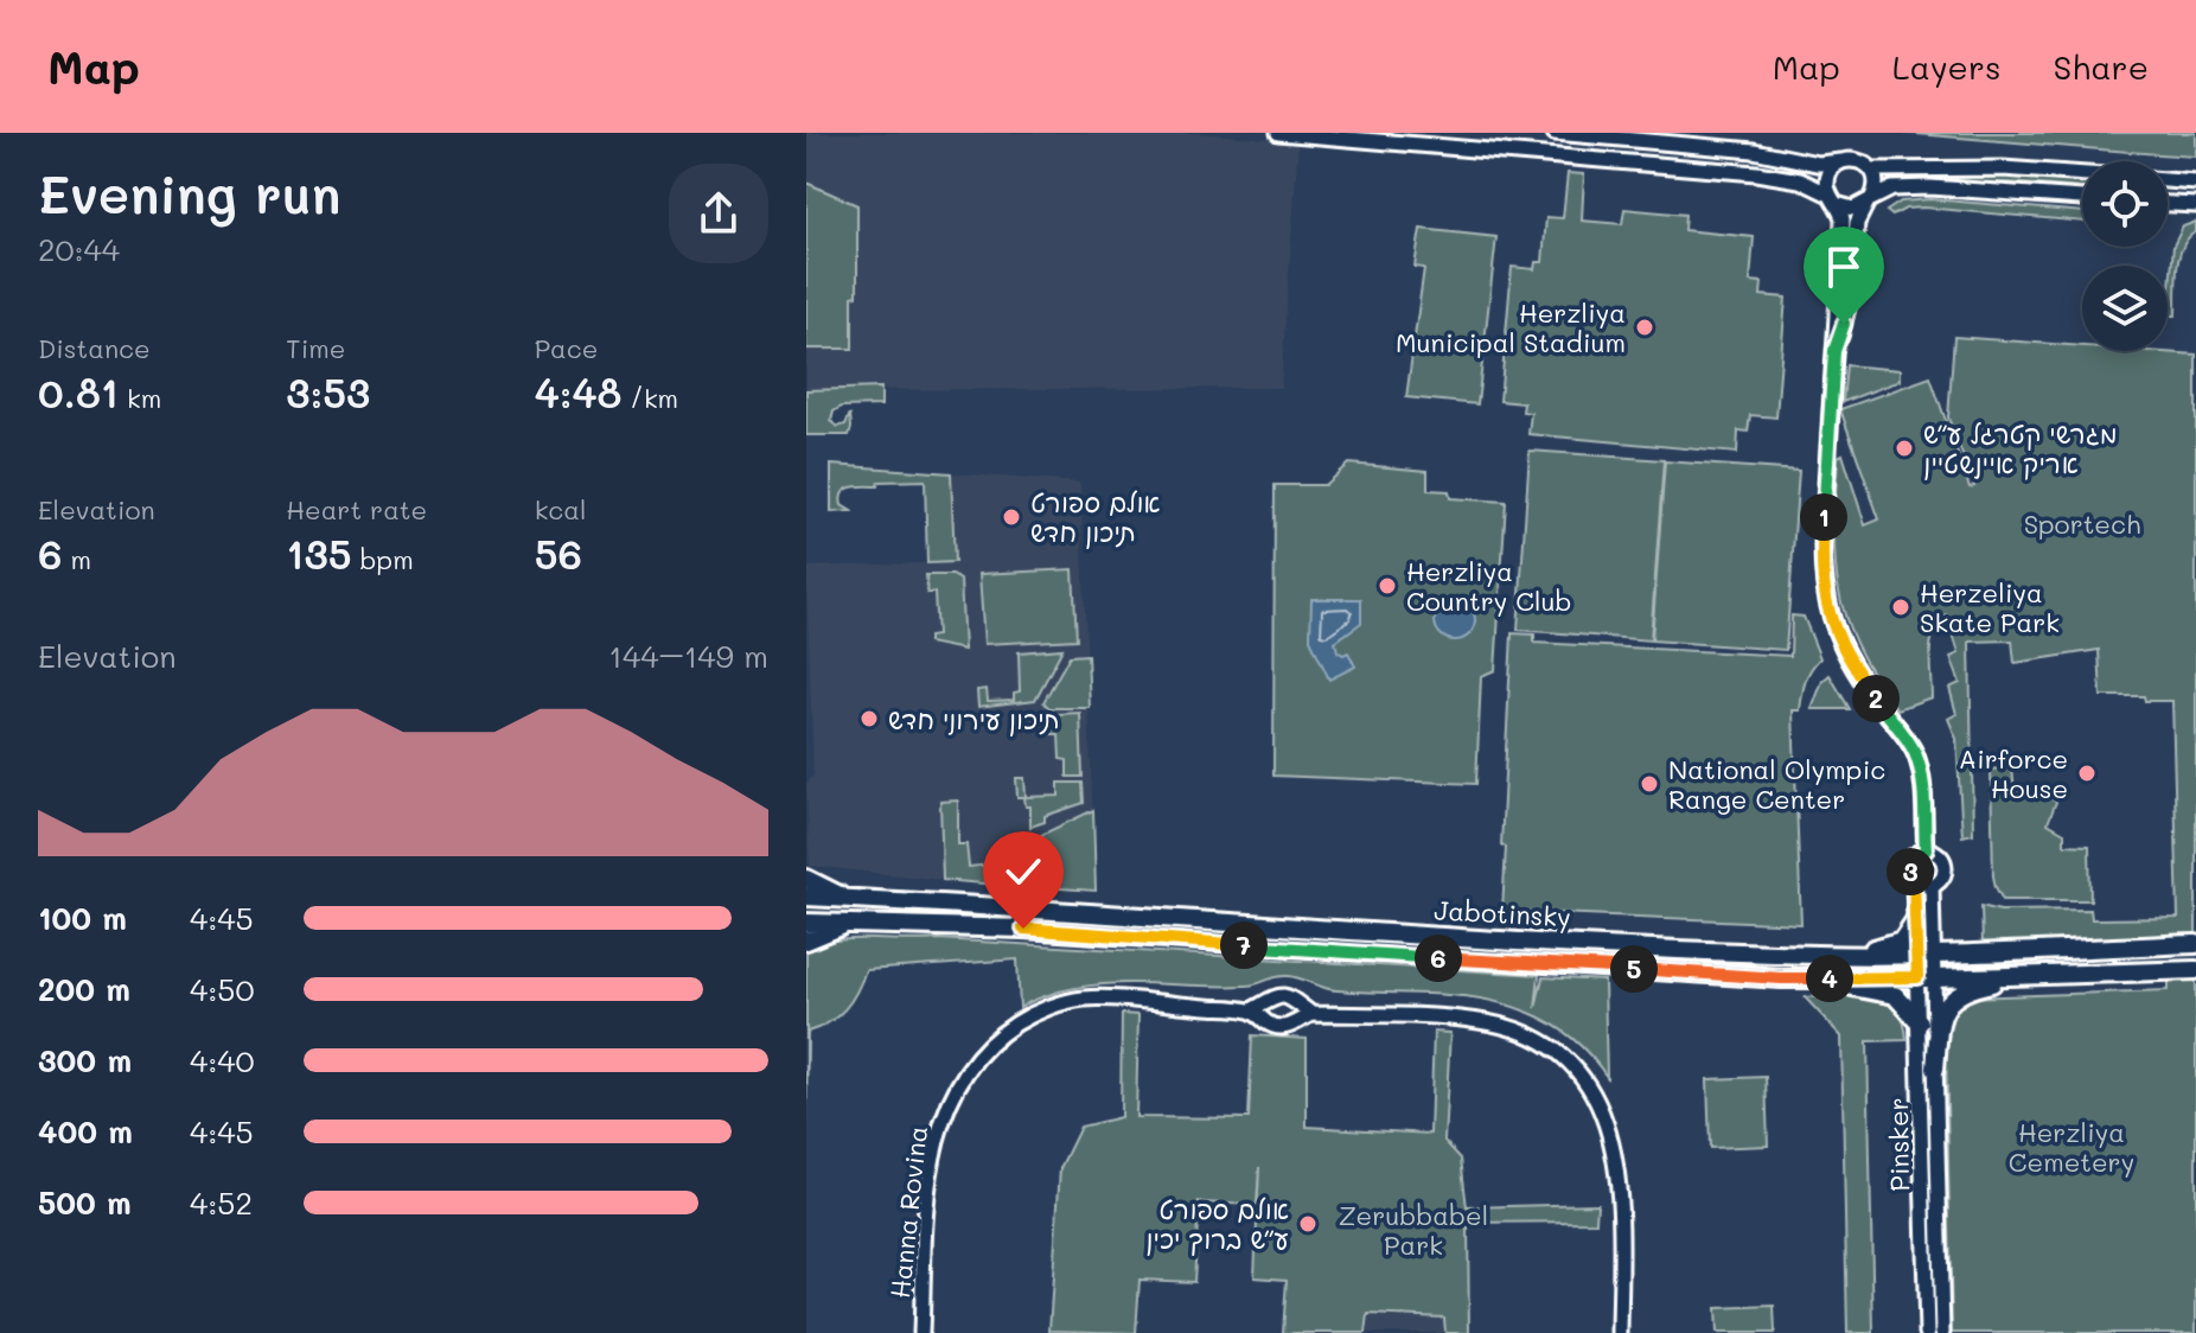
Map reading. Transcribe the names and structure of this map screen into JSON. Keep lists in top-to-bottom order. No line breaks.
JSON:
{"streets":{"main road":["Jabotinsky"],"street":["Pinsker","Hanna Rovina"]},"crossings":[["Jabotinsky","Pinsker"]],"parks":["Sportech","Herzliya Cemetery","Zerubbabel Park"],"places":["Herzliya Municipal Stadium","מגרשי קטרגל ע״ש אריק איינשטיין","אולם ספורט תיכון חדש","Herzliya Country Club","Herzeliya Skate Park","תיכון עירוני חדש","Airforce House","National Olympic Range Center","אולם ספורט ע״ש ברוך יכין"],"page":{"header":"Map","nav":["Map","Layers","Share"],"heading":["Evening run","20:44"],"stats":[["Distance","0.81 km"],["Time","3:53"],["Pace","4:48 /km"],["Elevation","6 m"],["Heart rate","135 bpm"],["kcal","56"]],"pins":["1","2","3","7","6","5","4"],"chart":["Elevation","144–149 m"],"list":[{"name":"100 m","note":"4:45"},{"name":"200 m","note":"4:50"},{"name":"300 m","note":"4:40"},{"name":"400 m","note":"4:45"},{"name":"500 m","note":"4:52"}]}}
